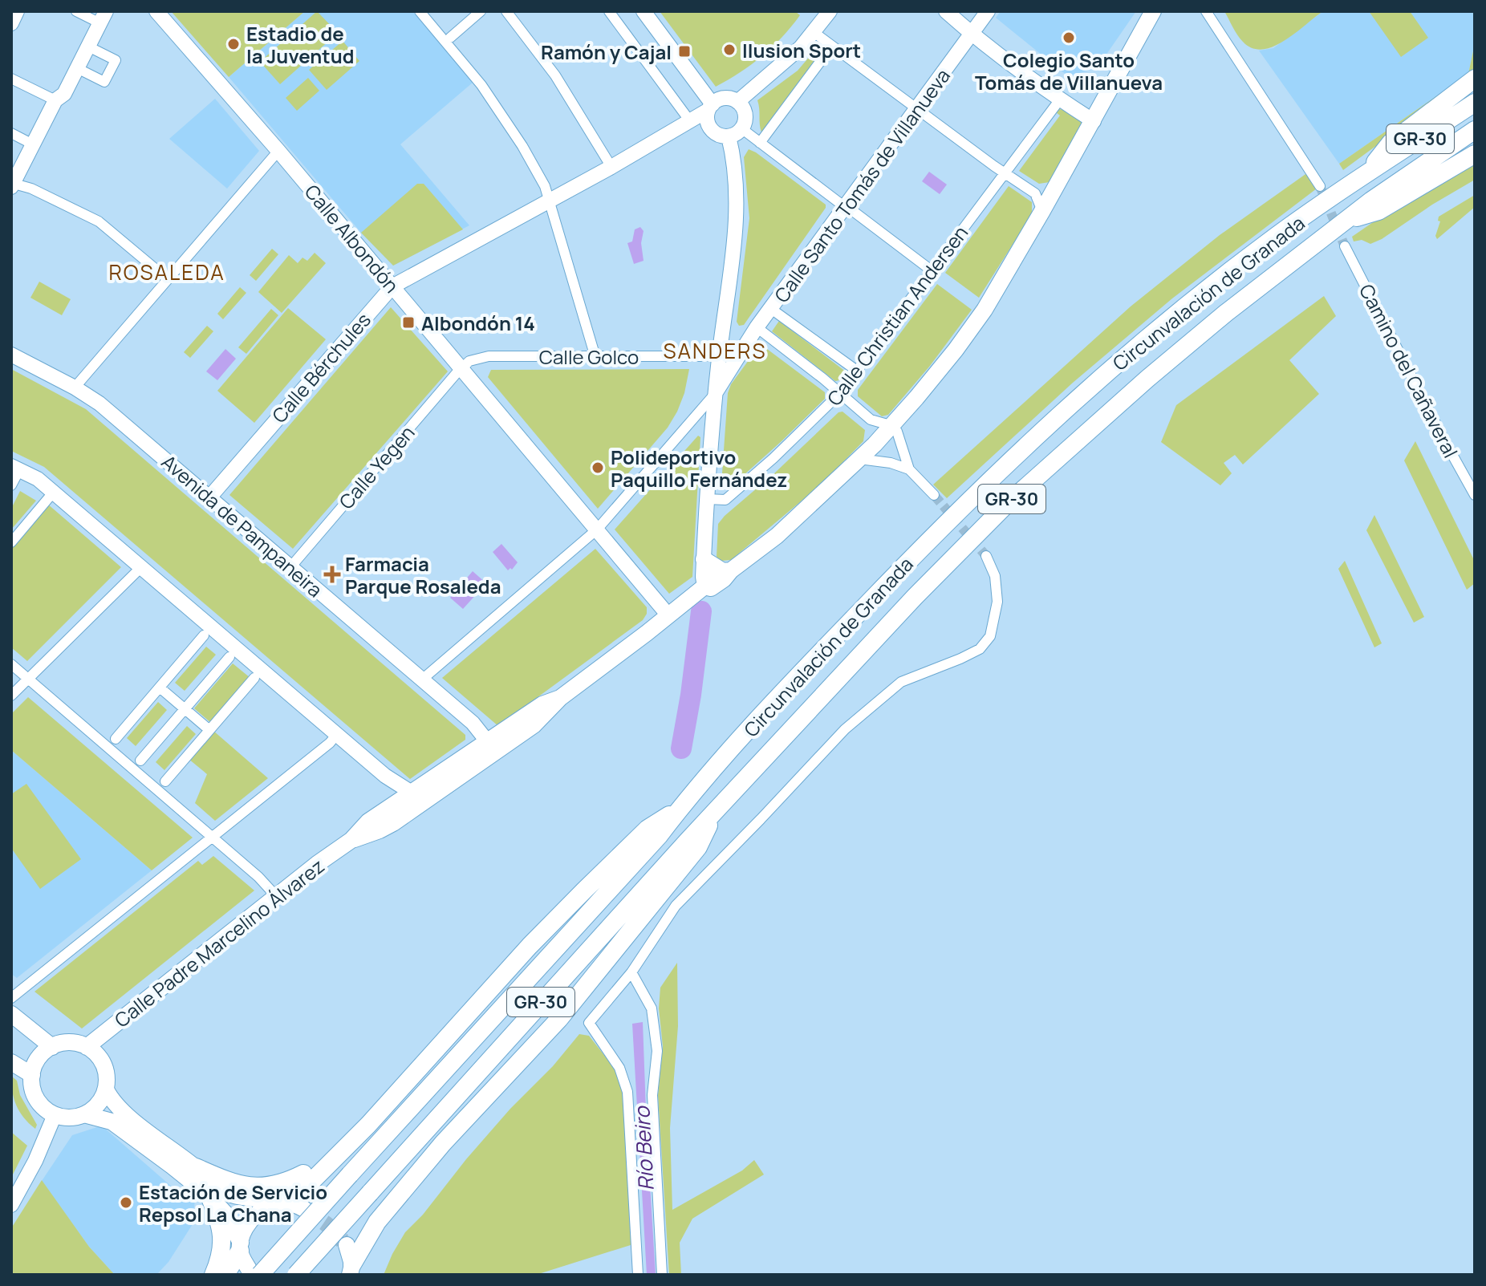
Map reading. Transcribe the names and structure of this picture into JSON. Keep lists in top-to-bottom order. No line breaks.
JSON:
{"streets":{"highway":["GR-30","Circunvalación de Granada"],"main road":["Calle Padre Marcelino Álvarez"],"street":["Calle Santo Tomás de Villanueva","Calle Albondón","Calle Christian Andersen","Calle Golco","Calle Bérchules","Camino del Cañaveral","Calle Yegen","Avenida de Pampaneira"]},"crossings":[["Calle Albondón","Calle Golco"],["Calle Albondón","Calle Bérchules"],["Calle Albondón","Calle Yegen"],["Calle Albondón","Calle Padre Marcelino Álvarez"],["Calle Golco","Calle Yegen"],["Calle Bérchules","Avenida de Pampaneira"],["Calle Yegen","Avenida de Pampaneira"],["Avenida de Pampaneira","Calle Padre Marcelino Álvarez"]],"districts":["ROSALEDA","SANDERS"],"water":["Río Beiro"],"places":{"other":["Colegio Santo Tomás de Villanueva","Estadio de la Juventud","Ilusion Sport","Polideportivo Paquillo Fernández","Estación de Servicio Repsol La Chana"],"transit":["Ramón y Cajal","Albondón 14"],"health":["Farmacia Parque Rosaleda"]}}
